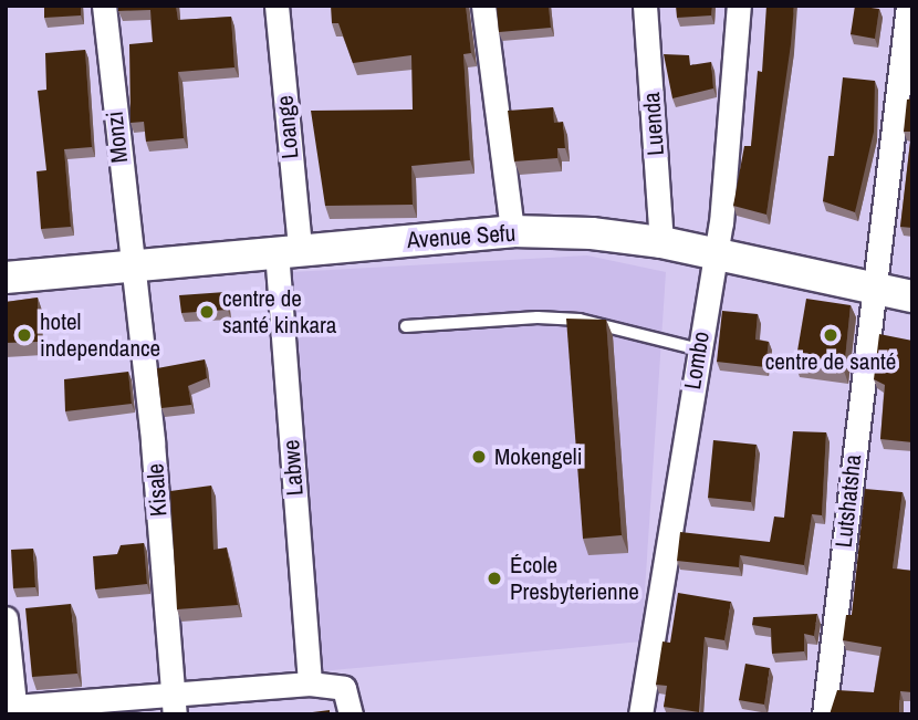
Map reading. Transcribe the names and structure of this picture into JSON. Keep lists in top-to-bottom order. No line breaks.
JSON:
{"streets":{"main road":["Avenue Sefu"],"street":["Luenda","Loange","Monzi","Lombo","Labwe","Kisale","Lutshatsha"]},"crossings":[["Luenda","Avenue Sefu"],["Loange","Avenue Sefu"],["Loange","Labwe"],["Monzi","Avenue Sefu"],["Monzi","Kisale"],["Avenue Sefu","Lombo"],["Avenue Sefu","Labwe"],["Avenue Sefu","Kisale"],["Avenue Sefu","Lutshatsha"]],"places":["centre de santé kinkara","hotel independance","centre de santé","Mokengeli","École Presbyterienne"]}
